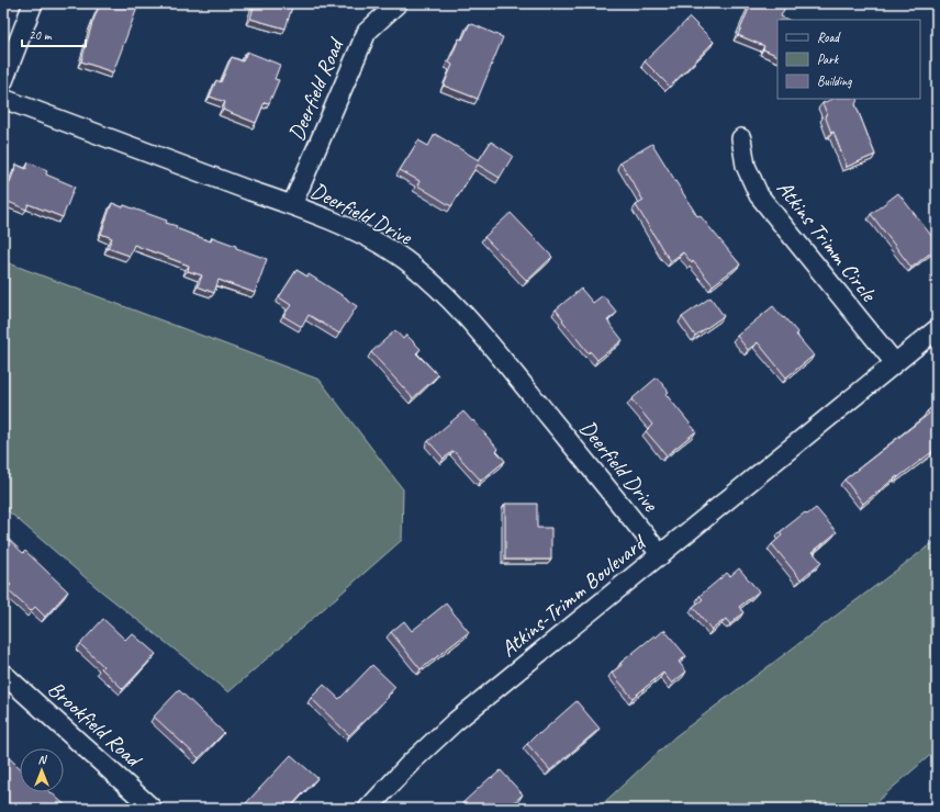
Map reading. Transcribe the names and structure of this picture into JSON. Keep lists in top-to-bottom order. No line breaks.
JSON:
{"streets":{"street":["Deerfield Road","Deerfield Drive","Atkins Trimm Circle","Atkins-Trimm Boulevard","Brookfield Road"]},"crossings":[["Deerfield Road","Deerfield Drive"],["Deerfield Drive","Atkins-Trimm Boulevard"],["Atkins Trimm Circle","Atkins-Trimm Boulevard"]],"legend":["Road","Park","Building"],"scale_bar":"20 m","north":"top"}
